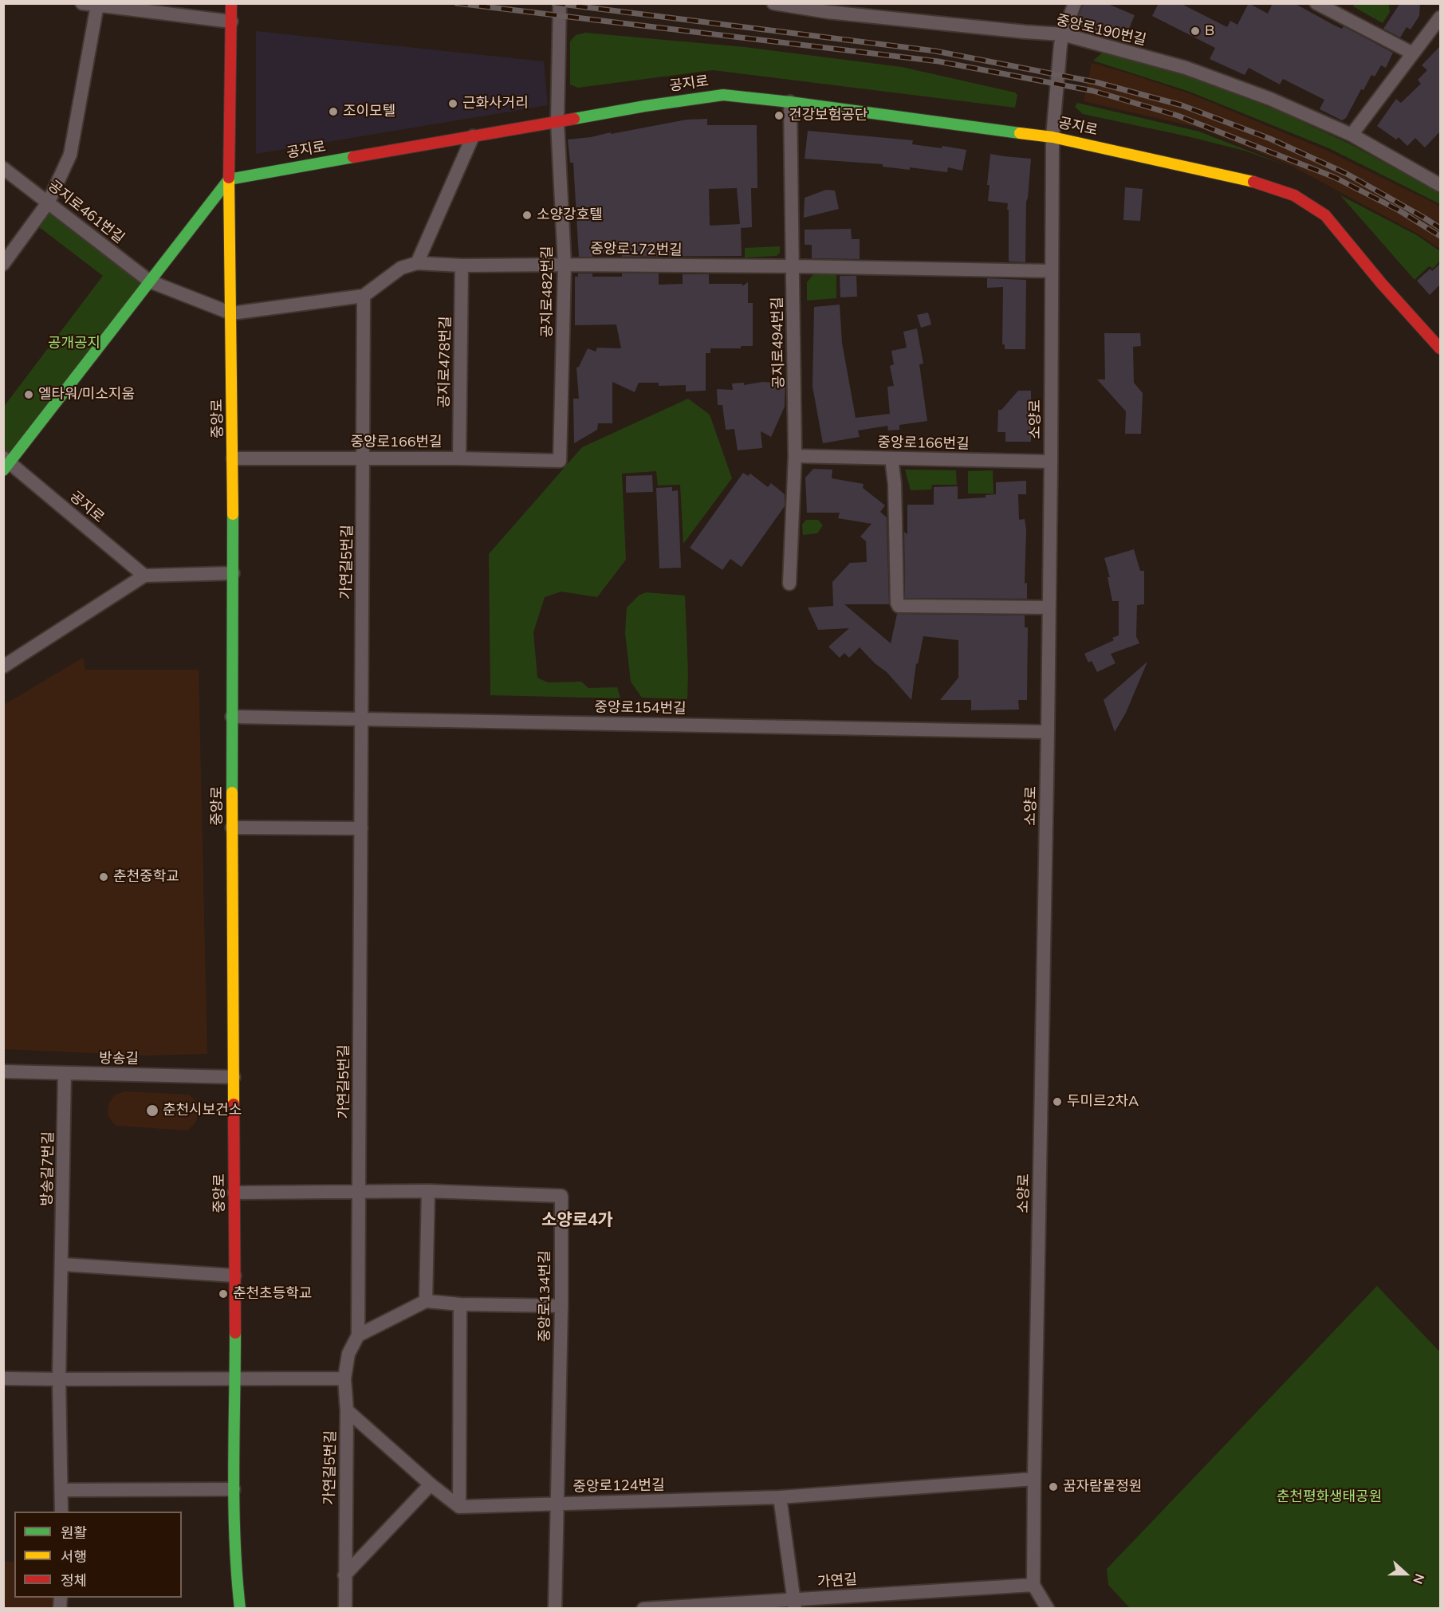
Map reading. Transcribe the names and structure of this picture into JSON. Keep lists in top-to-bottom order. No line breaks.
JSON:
{"streets":{"street":["중앙로190번길","공지로","공지로461번길","중앙로172번길","공지로482번길","공지로494번길","공지로478번길","중앙로","소양로","중앙로166번길","가연길5번길","중앙로154번길","방송길","방송길7번길","중앙로134번길","중앙로124번길","가연길"]},"crossings":[["중앙로190번길","소양로"],["공지로","공지로461번길"],["공지로","공지로482번길"],["공지로","공지로494번길"],["공지로","중앙로"],["공지로","소양로"],["공지로461번길","중앙로172번길"],["공지로461번길","중앙로"],["중앙로172번길","공지로482번길"],["중앙로172번길","공지로494번길"],["중앙로172번길","공지로478번길"],["중앙로172번길","중앙로"],["중앙로172번길","소양로"],["중앙로172번길","가연길5번길"],["공지로482번길","중앙로166번길"],["공지로494번길","중앙로166번길"],["공지로478번길","중앙로166번길"],["중앙로","중앙로166번길"],["중앙로","중앙로154번길"],["중앙로","방송길"],["중앙로","중앙로134번길"],["소양로","중앙로166번길"],["소양로","중앙로154번길"],["소양로","중앙로124번길"],["소양로","가연길"],["중앙로166번길","가연길5번길"],["가연길5번길","중앙로154번길"],["가연길5번길","중앙로134번길"],["방송길","방송길7번길"],["중앙로134번길","중앙로124번길"]],"districts":["소양로4가"],"parks":["공개공지","춘천평화생태공원"],"places":["B","근화사거리","조이모텔","건강보험공단","소양강호텔","엘타워/미소지움","춘천중학교","두미르2차A","춘천시보건소","춘천초등학교","꿈자람물정원"],"legend":["원활","서행","정체"],"north":"right"}
